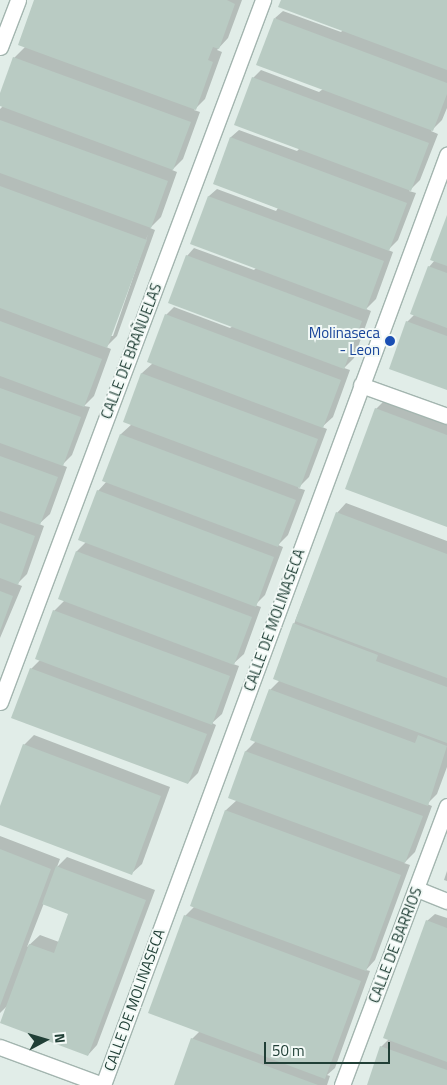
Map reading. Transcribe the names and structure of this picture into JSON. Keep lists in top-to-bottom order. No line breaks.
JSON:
{"streets":{"street":["CALLE DE BRAÑUELAS","CALLE DE MOLINASECA","CALLE DE BARRIOS"]},"places":["Molinaseca - Leon"],"scale_bar":"50 m","north":"right"}
